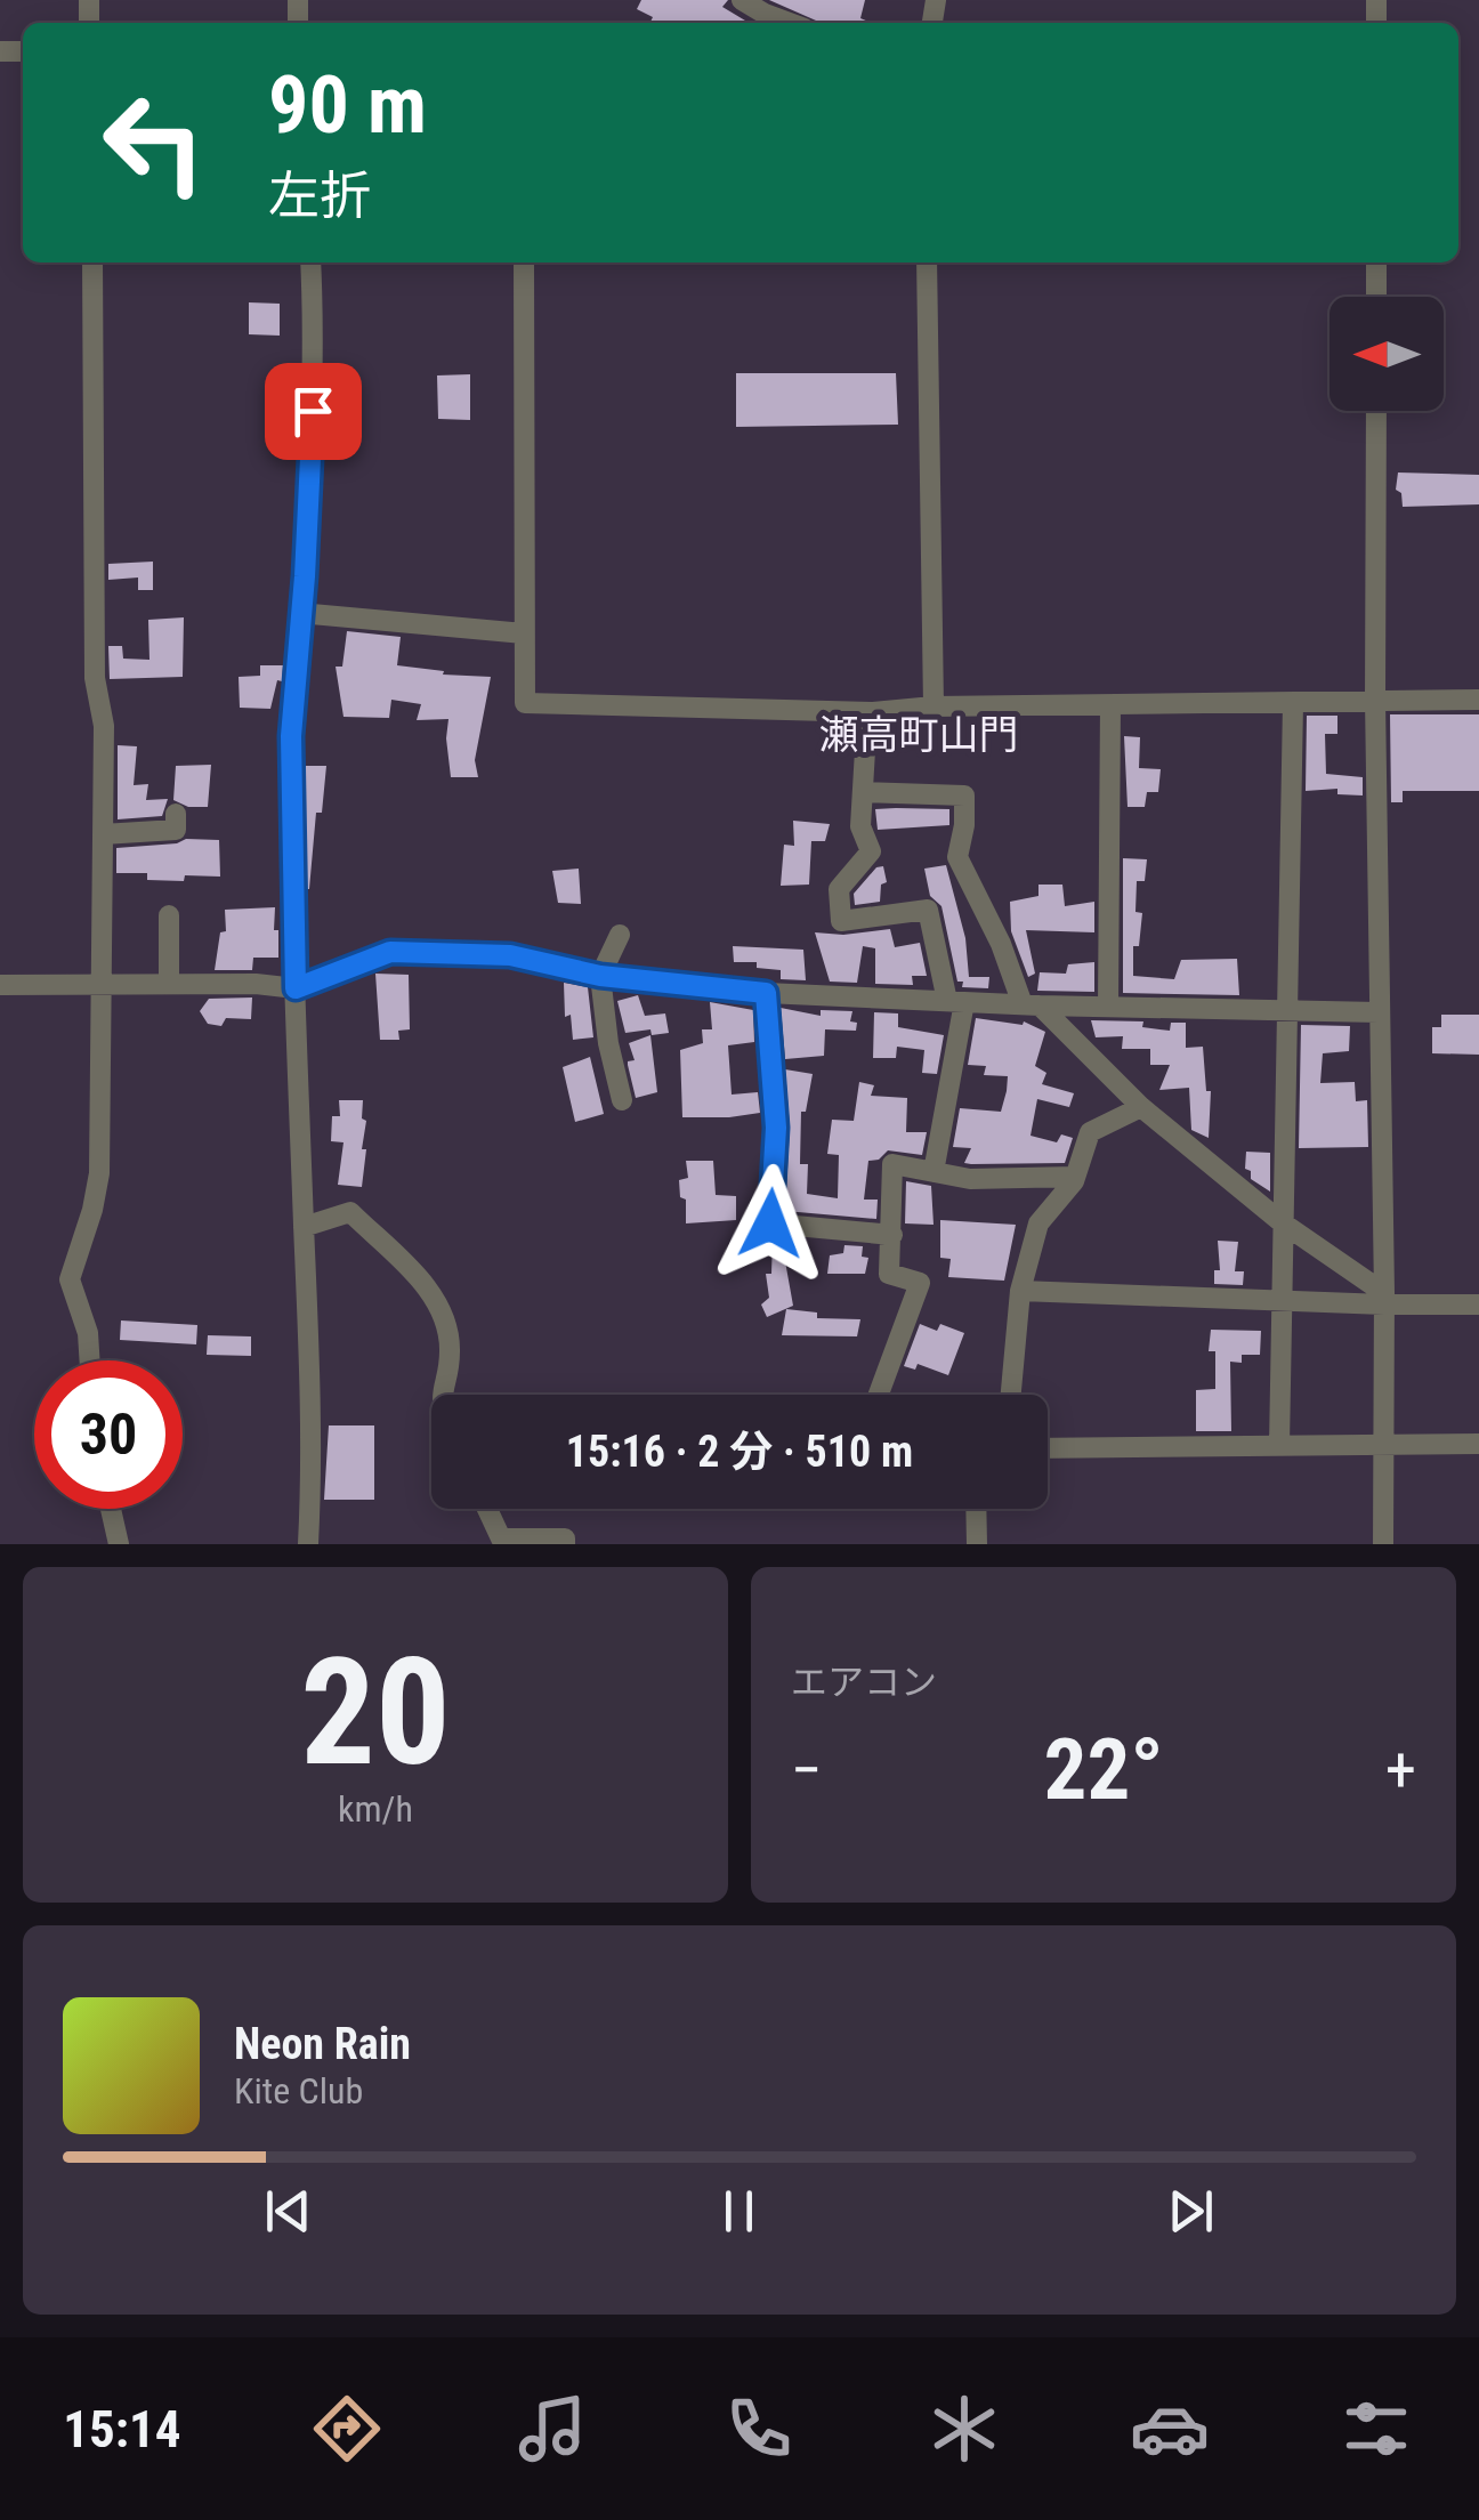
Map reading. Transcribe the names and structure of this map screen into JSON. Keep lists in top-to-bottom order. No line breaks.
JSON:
{"districts":["瀬高町山門"],"north":"left","page":{"turn":["90 m","左折"],"limit":"30","trip":"15:16 · 2 分 · 510 m","tile":[["20","km/h"],"エアコン"],"heat":["−","22°","+"],"song":["Neon Rain","Kite Club"],"tabs":"15:14"}}
